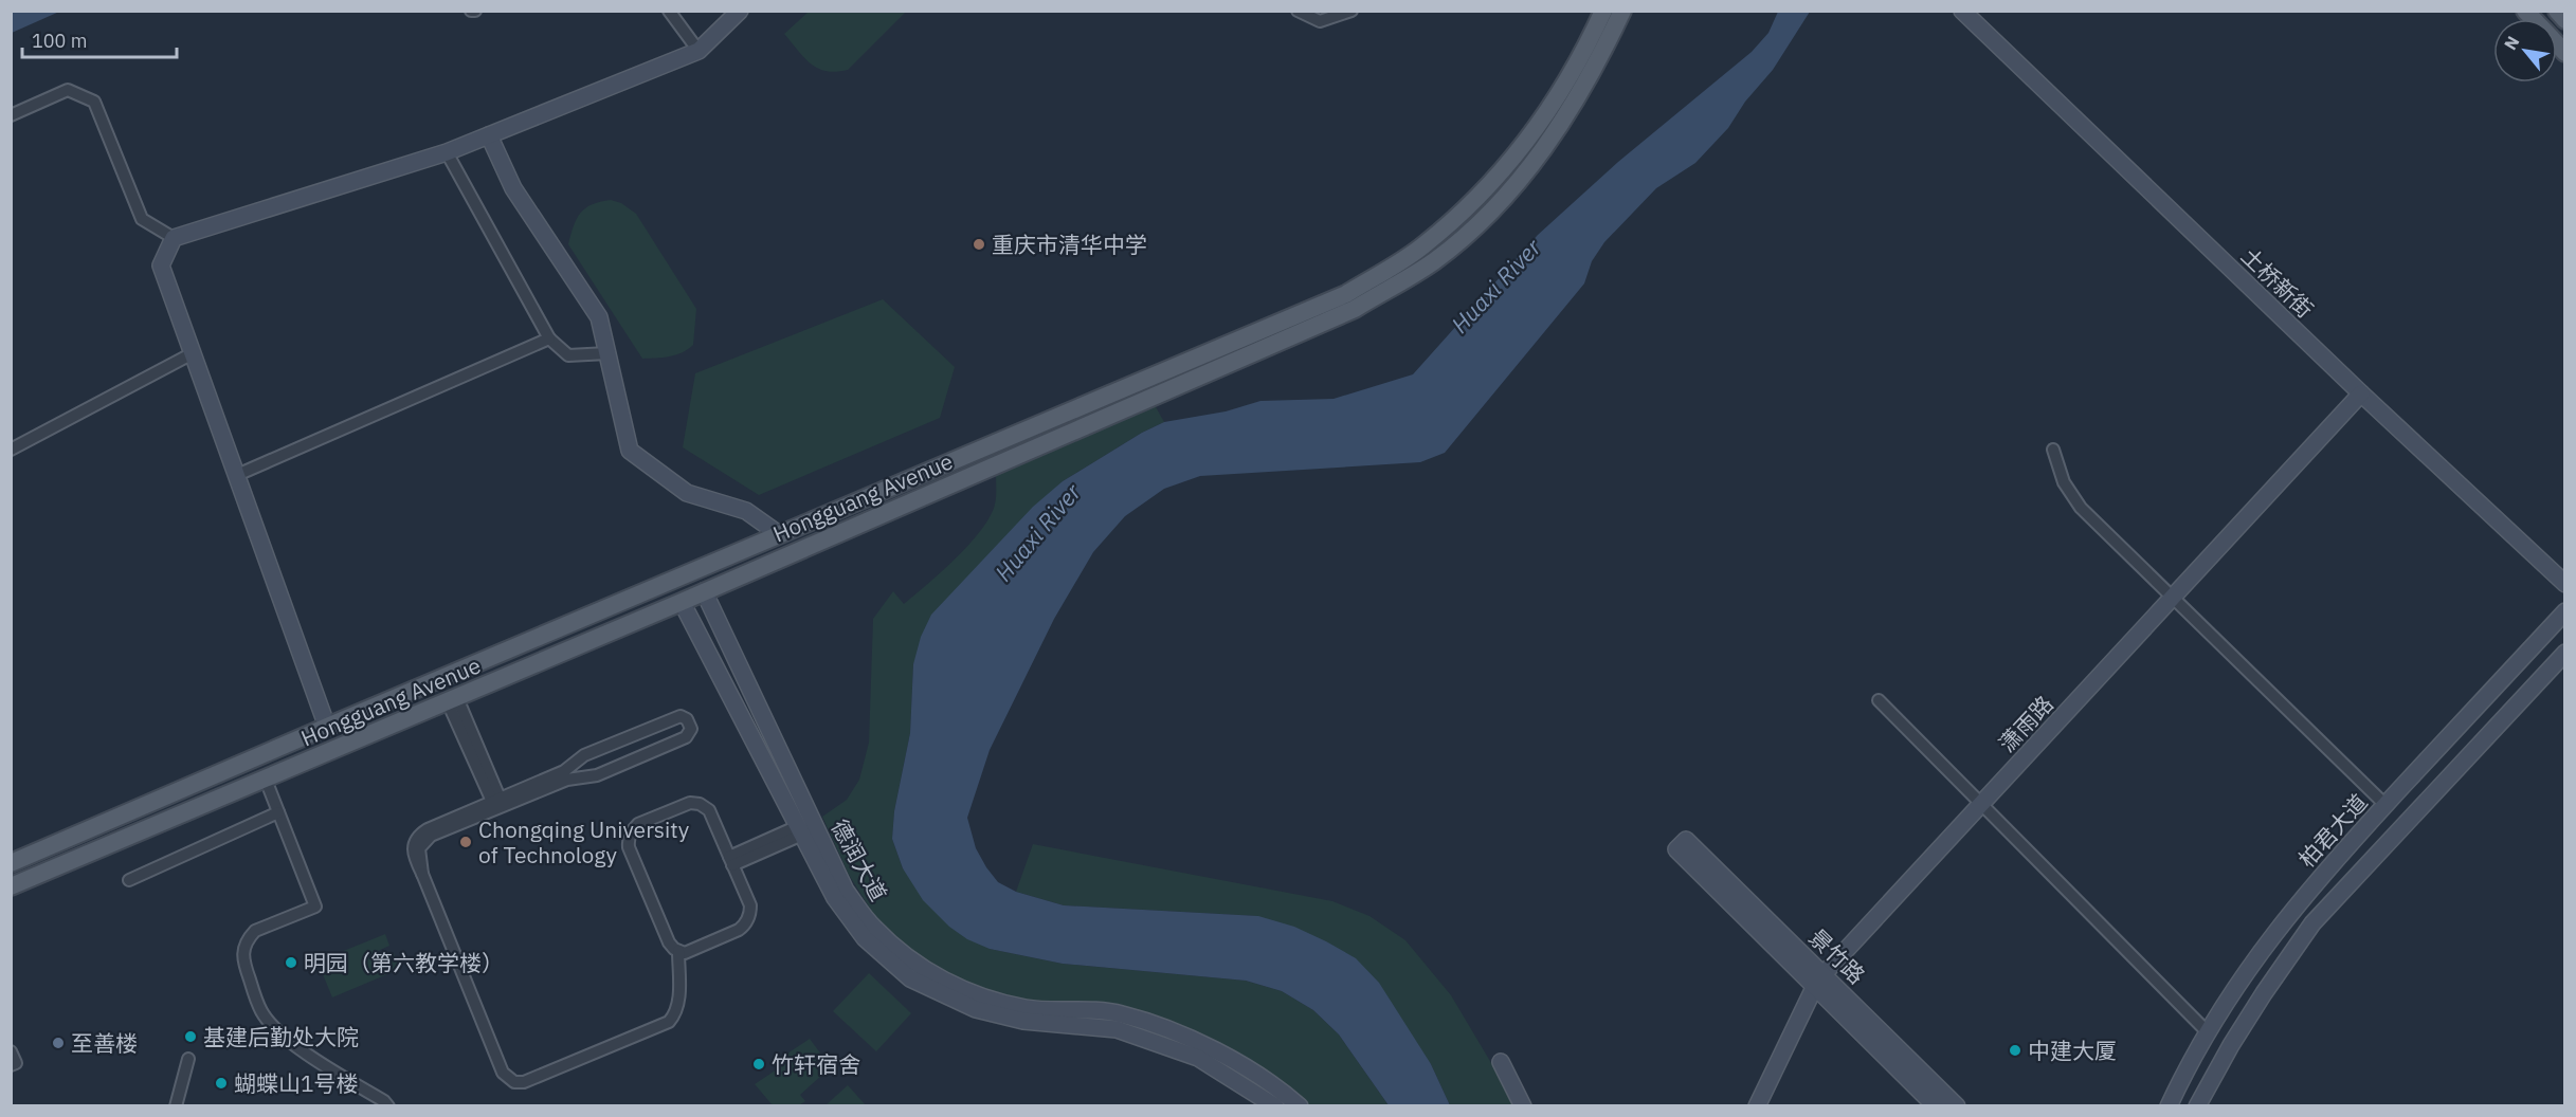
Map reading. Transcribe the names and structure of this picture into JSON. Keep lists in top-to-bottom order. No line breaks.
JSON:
{"streets":{"main road":["土桥新街","Hongguang Avenue","潇雨路","柏君大道","德润大道","景竹路"]},"crossings":[["土桥新街","潇雨路"],["Hongguang Avenue","德润大道"],["潇雨路","景竹路"]],"water":["Huaxi River"],"places":["重庆市清华中学","Chongqing University of Technology","明园（第六教学楼）","基建后勤处大院","至善楼","中建大厦","竹轩宿舍","蝴蝶山1号楼"],"scale_bar":"100 m","north":"top left"}
